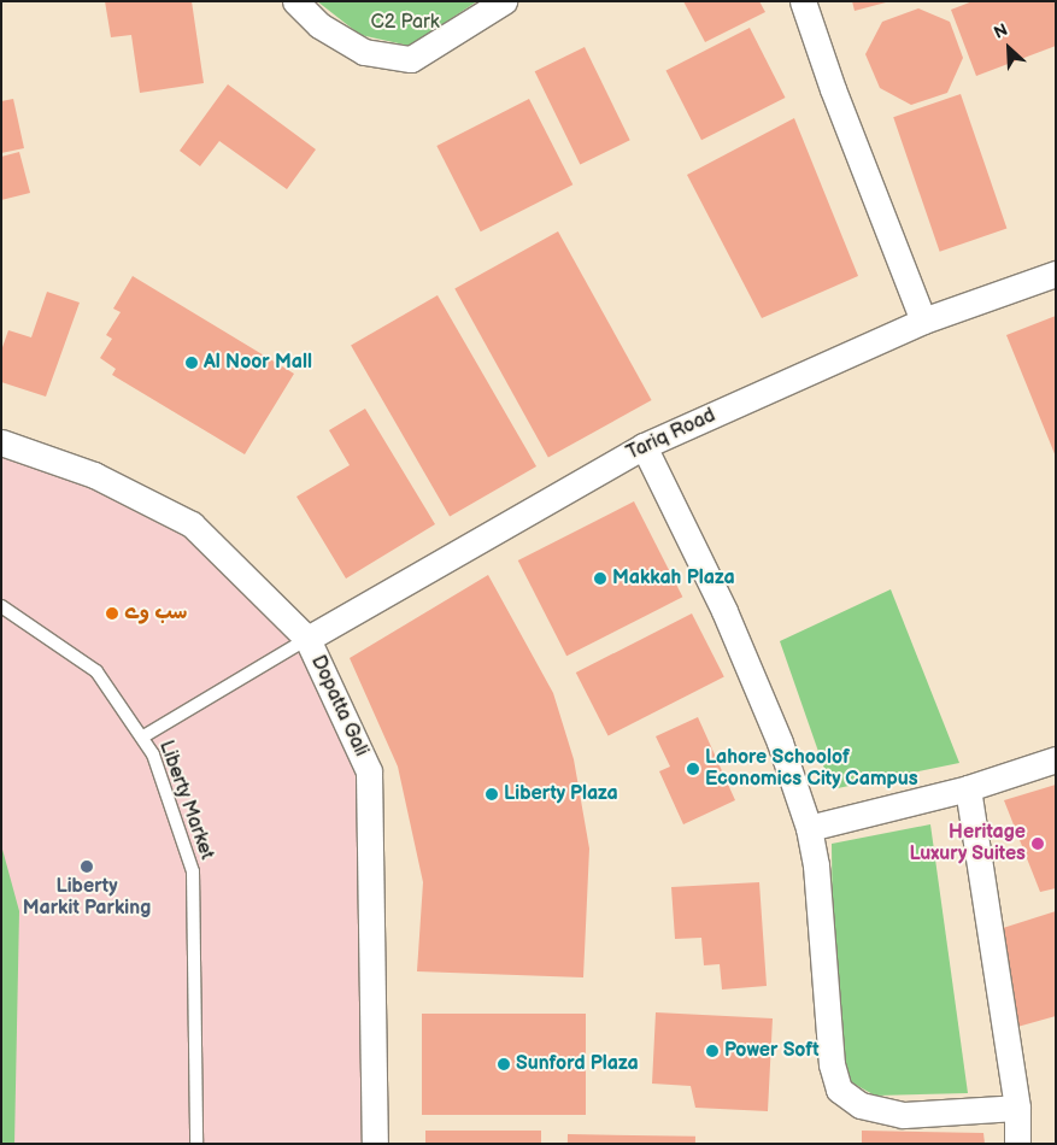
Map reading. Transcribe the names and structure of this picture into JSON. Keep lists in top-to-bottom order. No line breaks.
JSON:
{"streets":{"street":["Tariq Road","Dopatta Gali"],"lane":["Liberty Market"]},"crossings":[["Tariq Road","Dopatta Gali"]],"parks":["C2 Park"],"places":["Al Noor Mall","Makkah Plaza","سب وے","Lahore Schoolof Economics City Campus","Liberty Plaza","Heritage Luxury Suites","Liberty Markit Parking","Power Soft","Sunford Plaza"],"north":"top left"}
